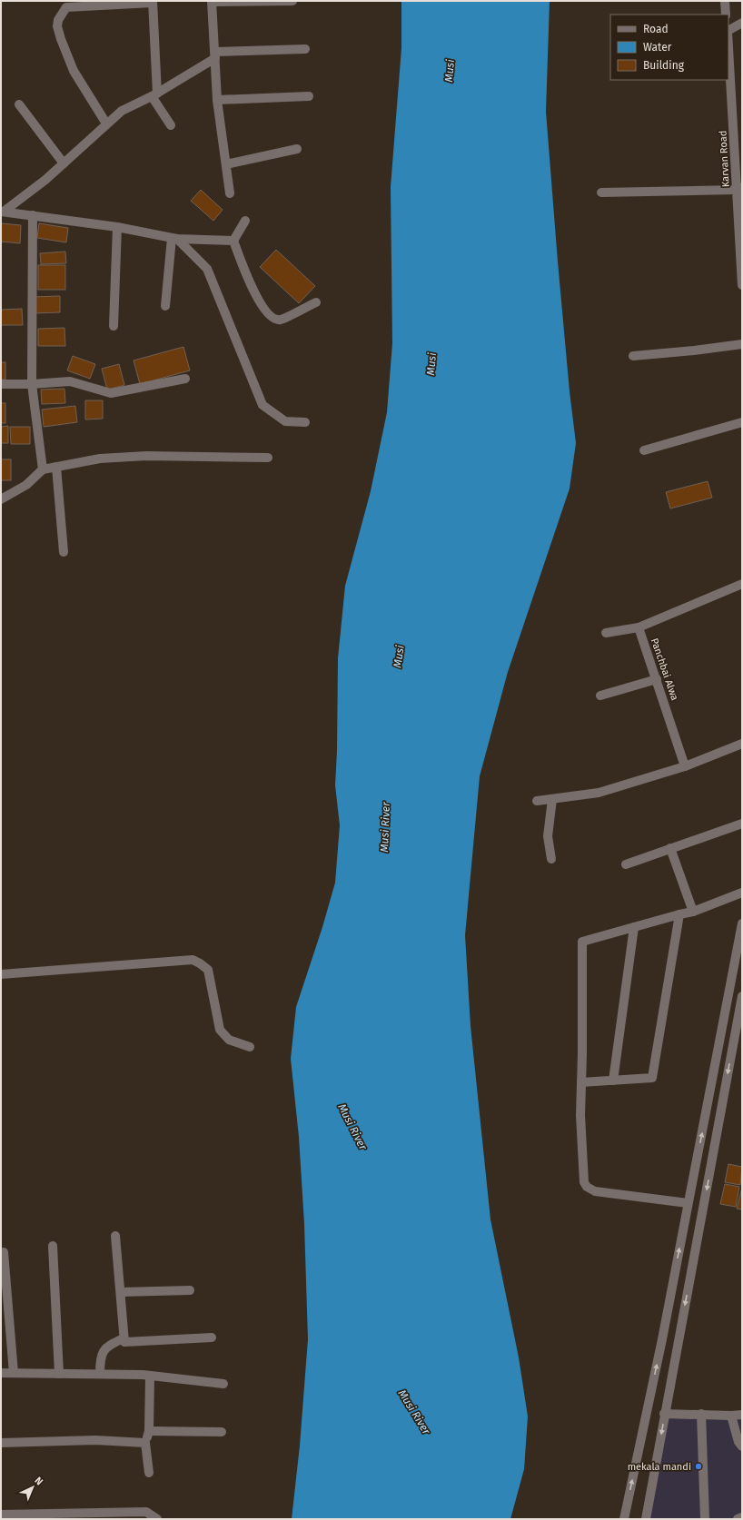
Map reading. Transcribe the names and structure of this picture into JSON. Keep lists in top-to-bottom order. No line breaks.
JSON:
{"streets":{"street":["Karvan Road","Panchbai Alwa"]},"water":["Musi","Musi River"],"places":["mekala mandi"],"legend":["Road","Water","Building"],"north":"top right"}
